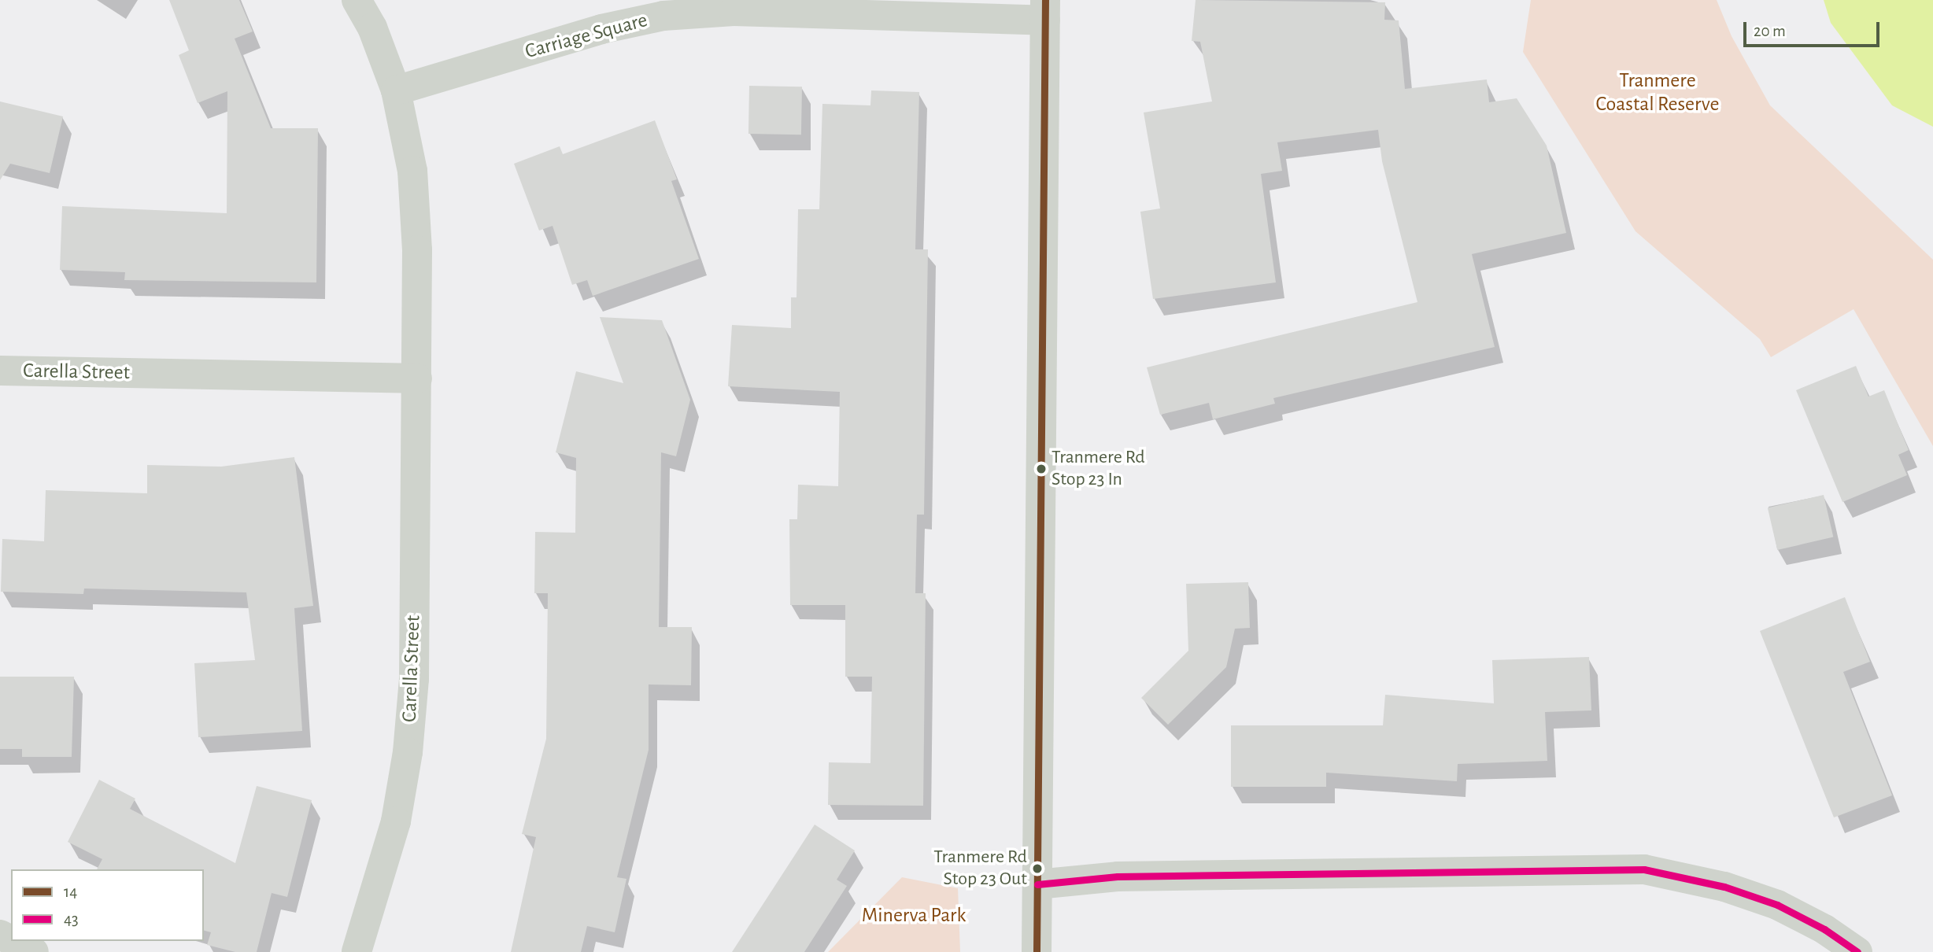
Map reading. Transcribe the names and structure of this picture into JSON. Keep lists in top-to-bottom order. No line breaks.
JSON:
{"streets":{"street":["Carriage Square","Carella Street"]},"crossings":[["Carriage Square","Carella Street"]],"parks":["Tranmere Coastal Reserve","Minerva Park"],"places":["Tranmere Rd Stop 23 In","Tranmere Rd Stop 23 Out"],"lines":["transit line 14","transit line 43"],"legend":["14","43"],"scale_bar":"20 m"}
